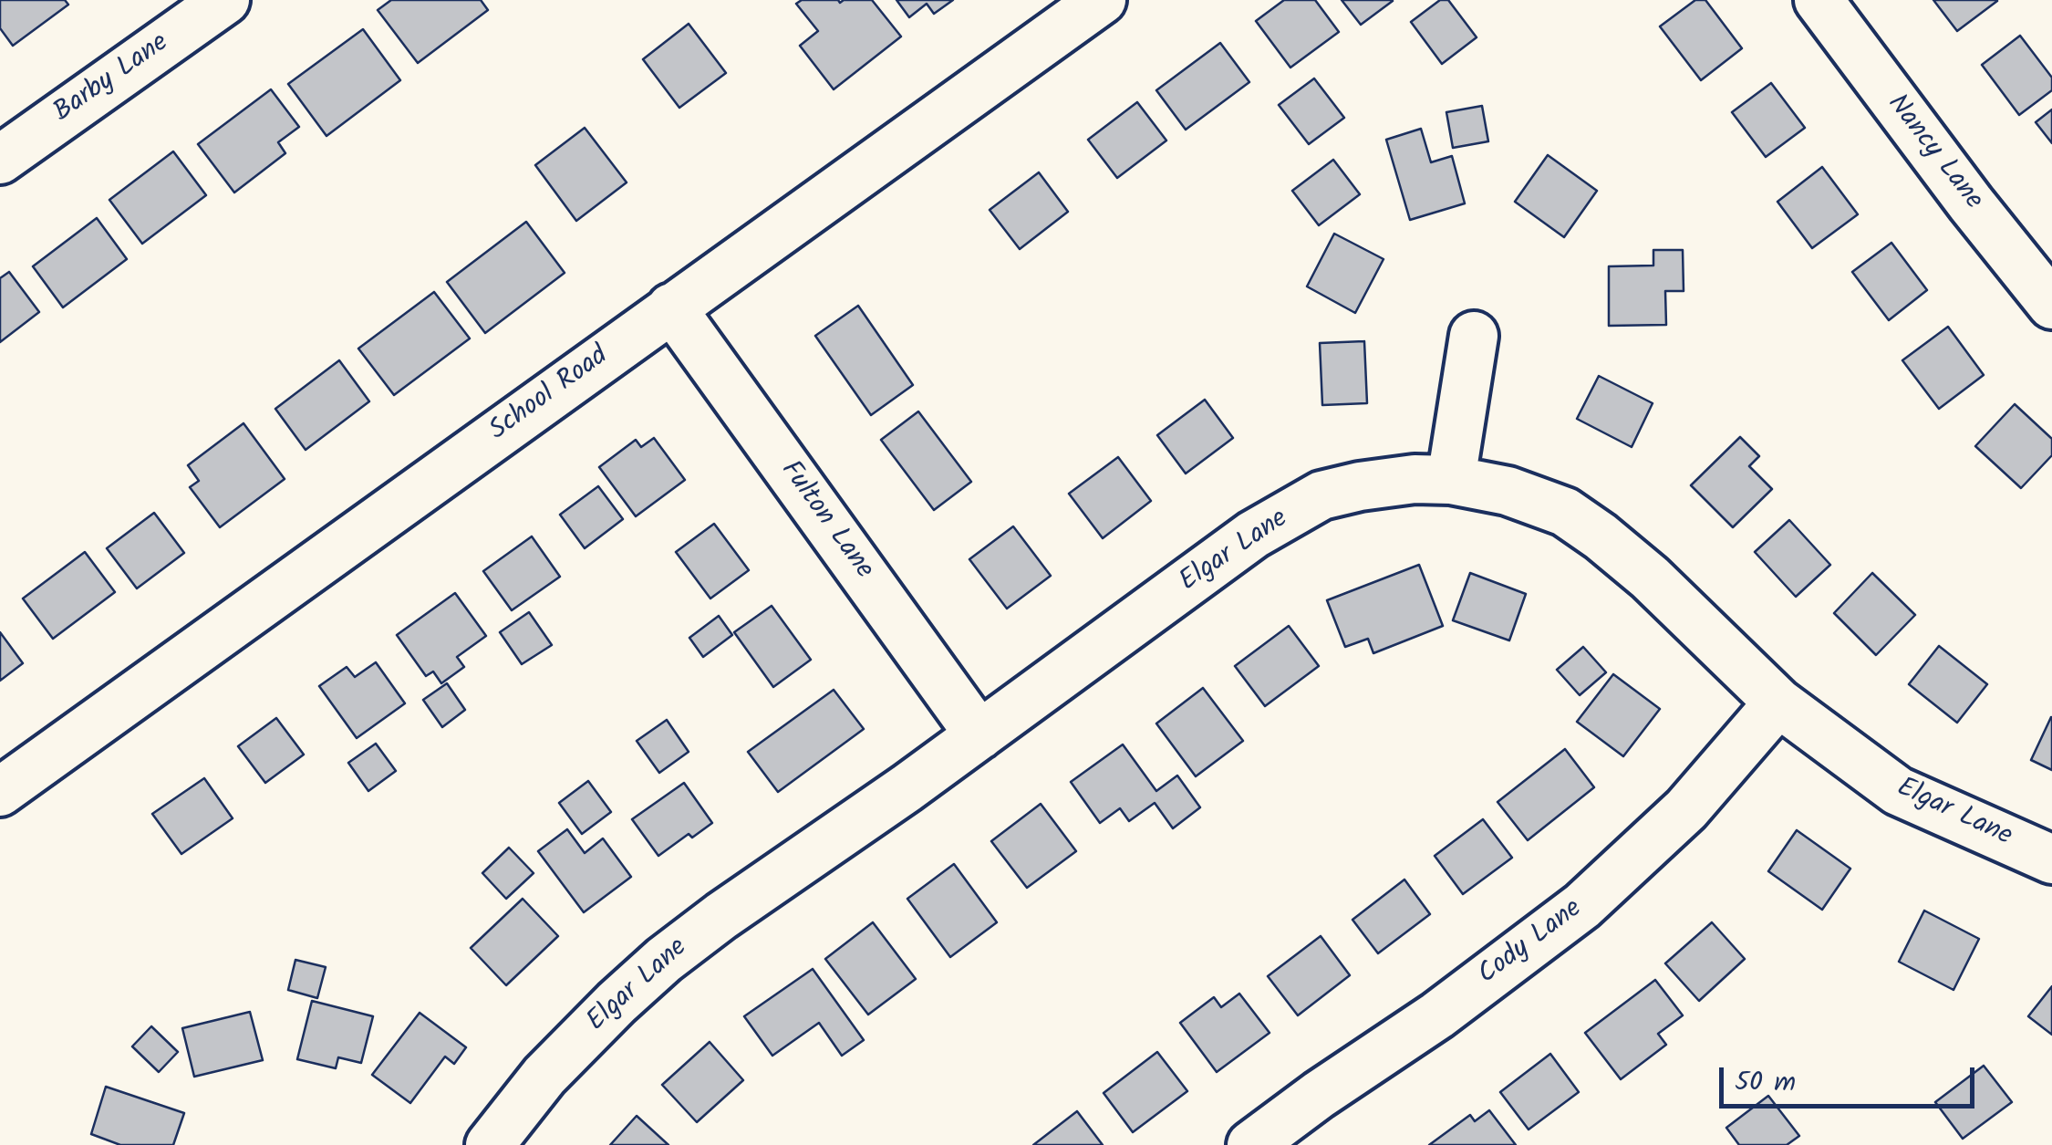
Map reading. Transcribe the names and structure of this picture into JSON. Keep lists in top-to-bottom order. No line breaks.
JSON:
{"streets":{"street":["Barby Lane","Nancy Lane","School Road","Fulton Lane","Elgar Lane","Cody Lane"]},"crossings":[["School Road","Fulton Lane"],["Fulton Lane","Elgar Lane"],["Elgar Lane","Cody Lane"]],"scale_bar":"50 m"}
